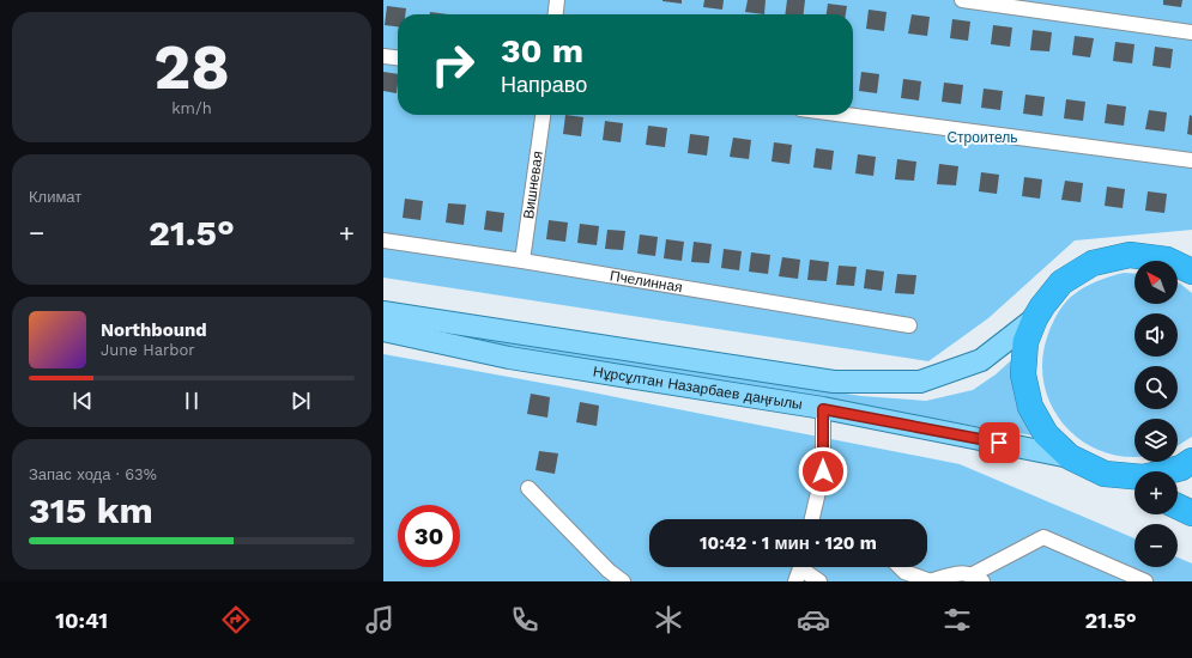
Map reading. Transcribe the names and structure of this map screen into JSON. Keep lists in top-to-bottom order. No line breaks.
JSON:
{"streets":{"main road":["Нұрсұлтан Назарбаев даңғылы"],"street":["Вишневая","Пчелинная"]},"crossings":[["Вишневая","Пчелинная"]],"parks":["Строитель"],"north":"top left","page":{"tile":[["28","km/h"],"Климат",["Запас хода · 63%","315 km"]],"turn":["30 m","Направо"],"heat":["−","21.5°","+"],"map_buttons":["+","−"],"song":["Northbound","June Harbor"],"limit":"30","trip":"10:42 · 1 мин · 120 m","tabs":["10:41","21.5°"]}}
